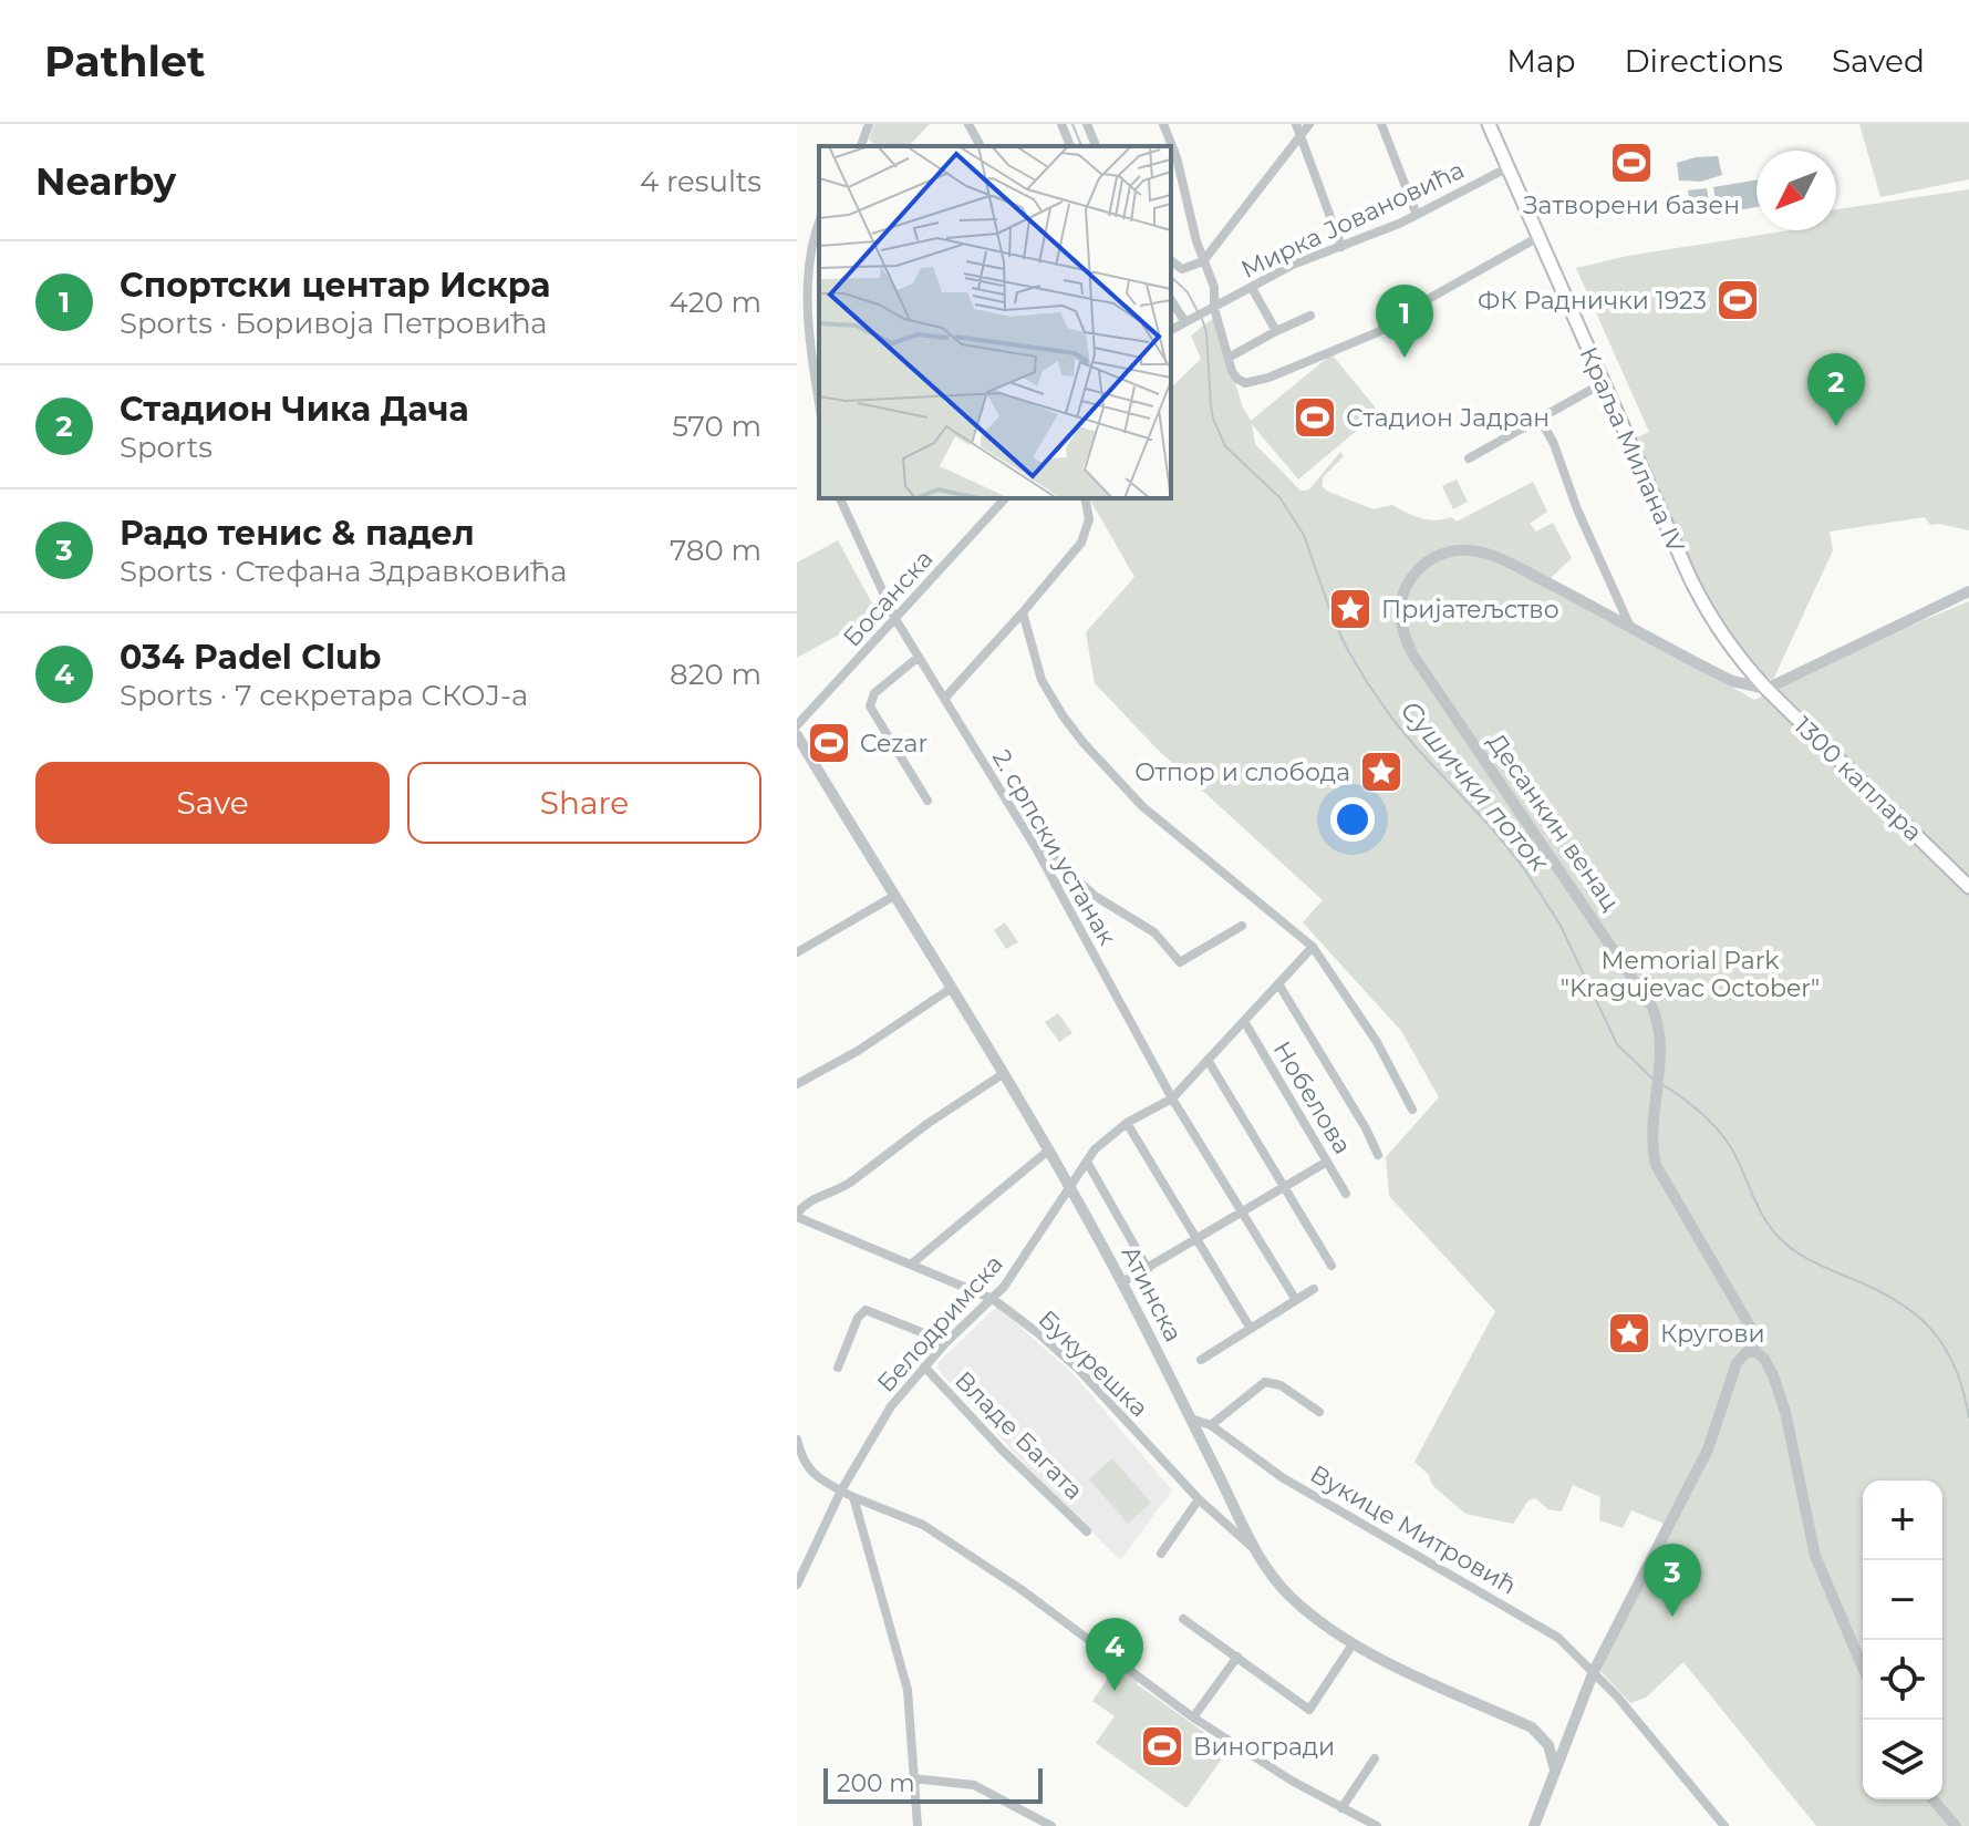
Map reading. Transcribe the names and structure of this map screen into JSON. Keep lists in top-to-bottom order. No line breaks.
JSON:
{"streets":{"main road":["Краља Милана IV","1300 каплара"],"street":["Мирка Јовановића","Босанска","Десанкин венац","2. српски устанак","Нобелова","Атинска","Белодримска","Букурешка","Владе Багата","Вукице Митровић"]},"crossings":[["Мирка Јовановића","Краља Милана IV"],["Краља Милана IV","1300 каплара"],["Босанска","2. српски устанак"],["1300 каплара","Десанкин венац"],["2. српски устанак","Белодримска"],["Нобелова","Белодримска"],["Атинска","Белодримска"],["Атинска","Букурешка"],["Атинска","Вукице Митровић"],["Белодримска","Букурешка"],["Белодримска","Владе Багата"]],"water":["Сушички поток"],"parks":["Memorial Park \"Kragujevac October\""],"places":{"sports":["Затворени базен","ФК Раднички 1923","Стадион Јадран","Cezar","Виногради"],"place":["Пријатељство","Отпор и слобода","Кругови"]},"scale_bar":"200 m","north":"bottom left","page":{"header":"Pathlet","nav":["Map","Directions","Saved"],"heading":["Nearby","4 results"],"list":[{"mark":"1","name":"Спортски центар Искра","note":"Sports · Боривоја Петровића","value":"420 m"},{"mark":"2","name":"Стадион Чика Дача","note":"Sports","value":"570 m"},{"mark":"3","name":"Радо тенис & падел","note":"Sports · Стефана Здравковића","value":"780 m"},{"mark":"4","name":"034 Padel Club","note":"Sports · 7 секретара СКОЈ-а","value":"820 m"}],"pins":["1","2","3","4"],"buttons":["Save","Share"],"map_buttons":["+","−"],"scale":"200 m"}}
